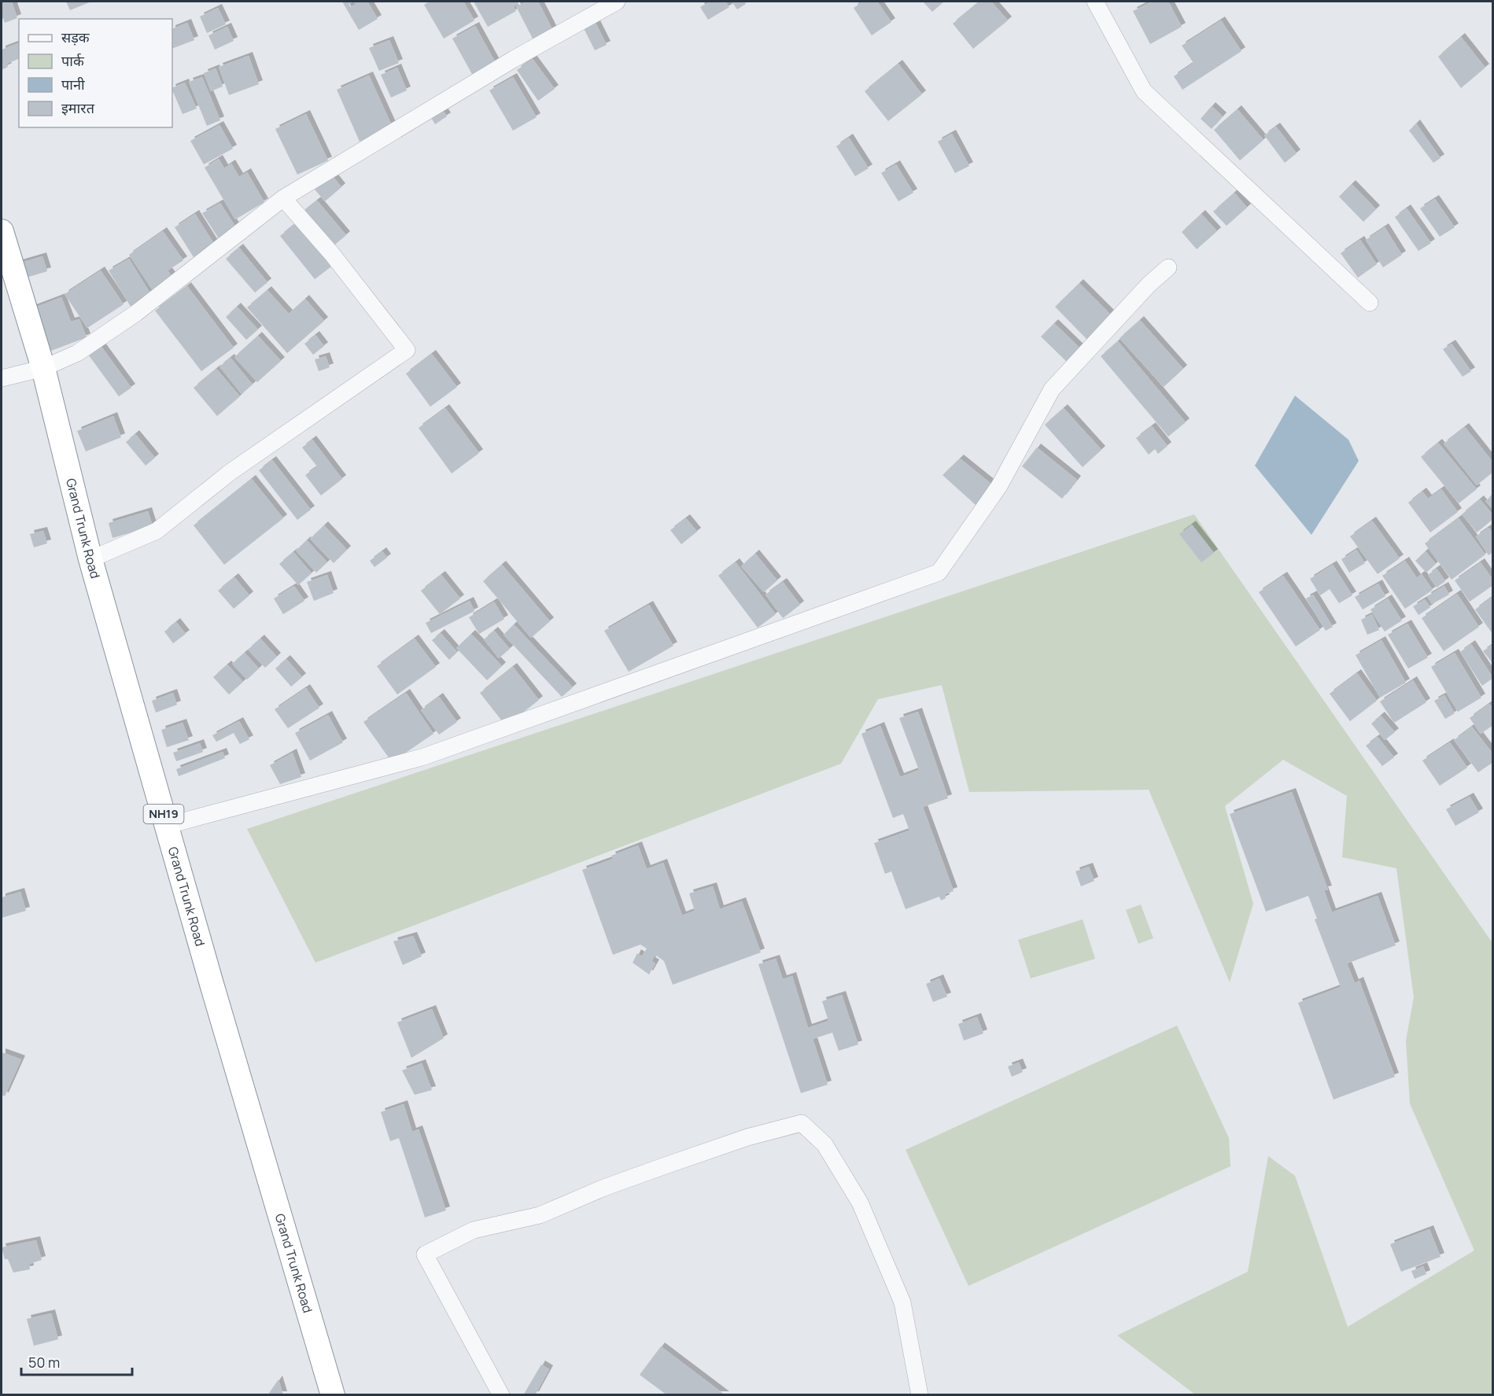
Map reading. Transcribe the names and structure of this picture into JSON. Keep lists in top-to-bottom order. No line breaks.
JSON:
{"streets":{"highway":["Grand Trunk Road","NH19"]},"legend":["सड़क","पार्क","पानी","इमारत"],"scale_bar":"50 m"}
